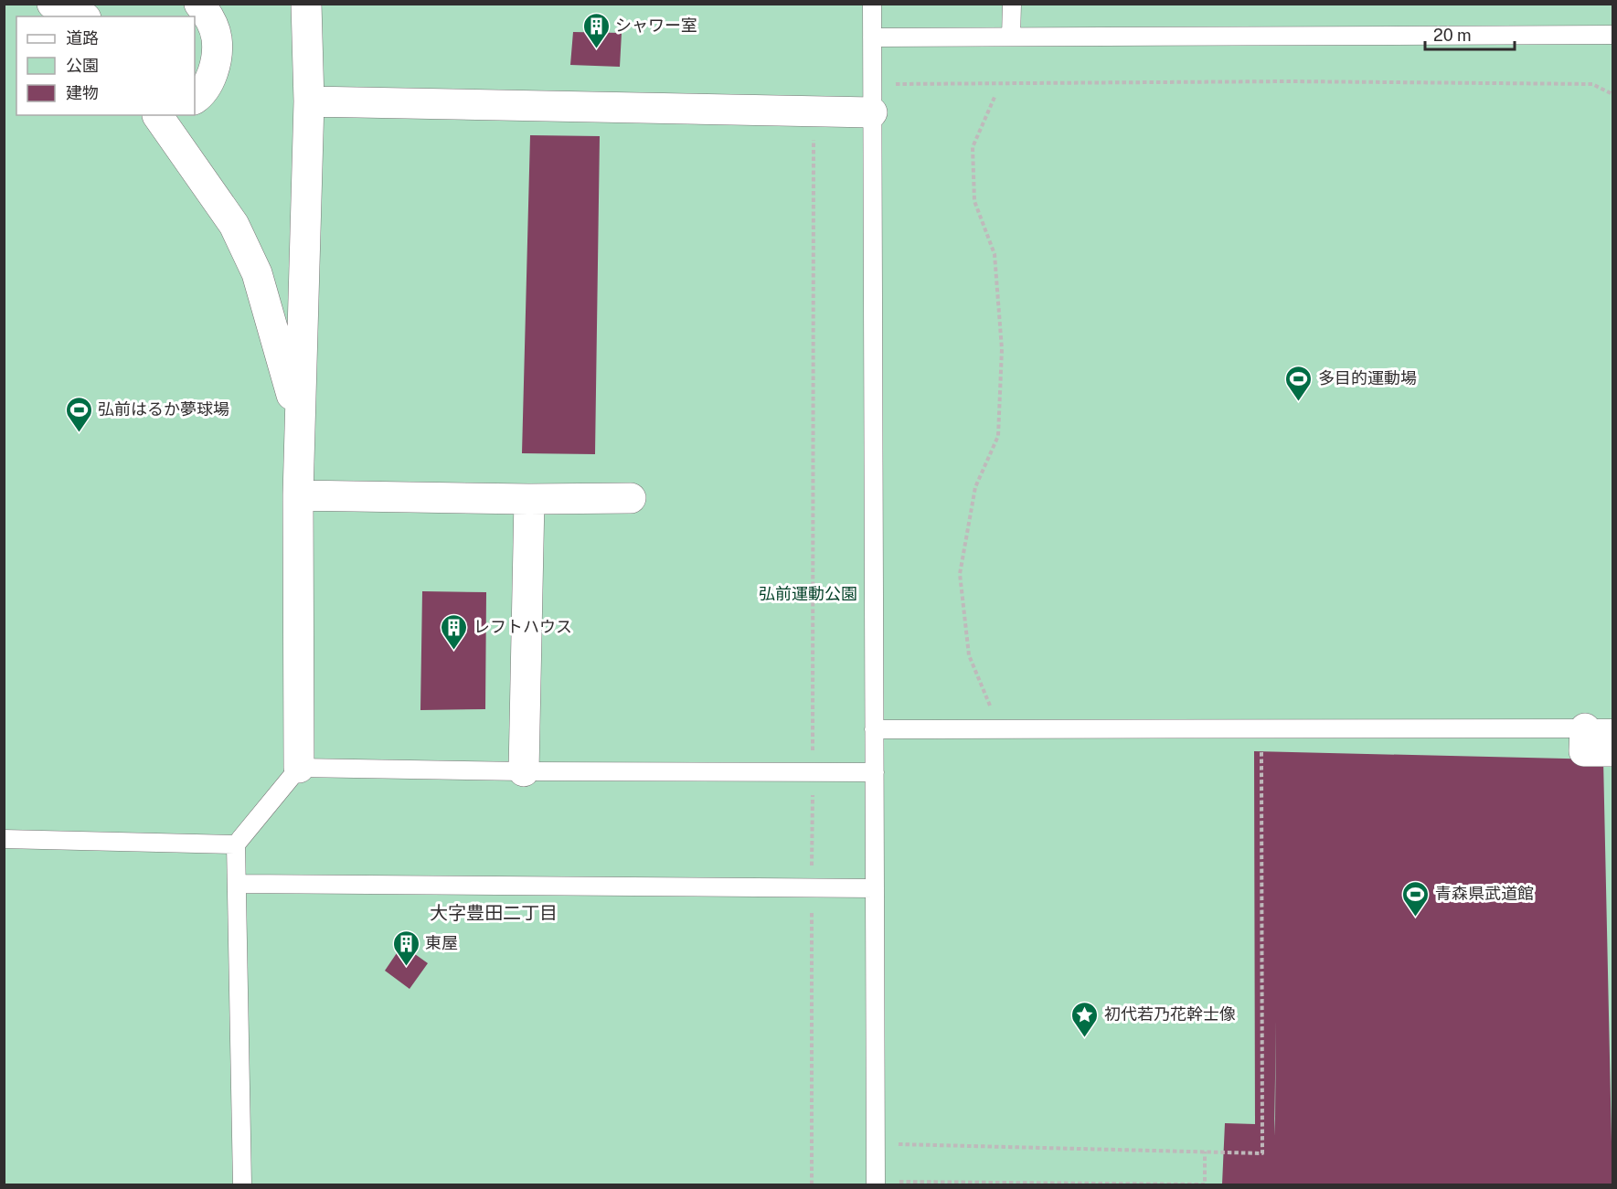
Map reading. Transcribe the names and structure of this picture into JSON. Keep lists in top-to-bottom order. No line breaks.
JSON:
{"districts":["大字豊田二丁目"],"parks":["弘前運動公園"],"places":{"building":["シャワー室","レフトハウス","東屋"],"sports":["多目的運動場","弘前はるか夢球場","青森県武道館"],"place":["初代若乃花幹士像"]},"legend":["道路","公園","建物"],"scale_bar":"20 m"}
